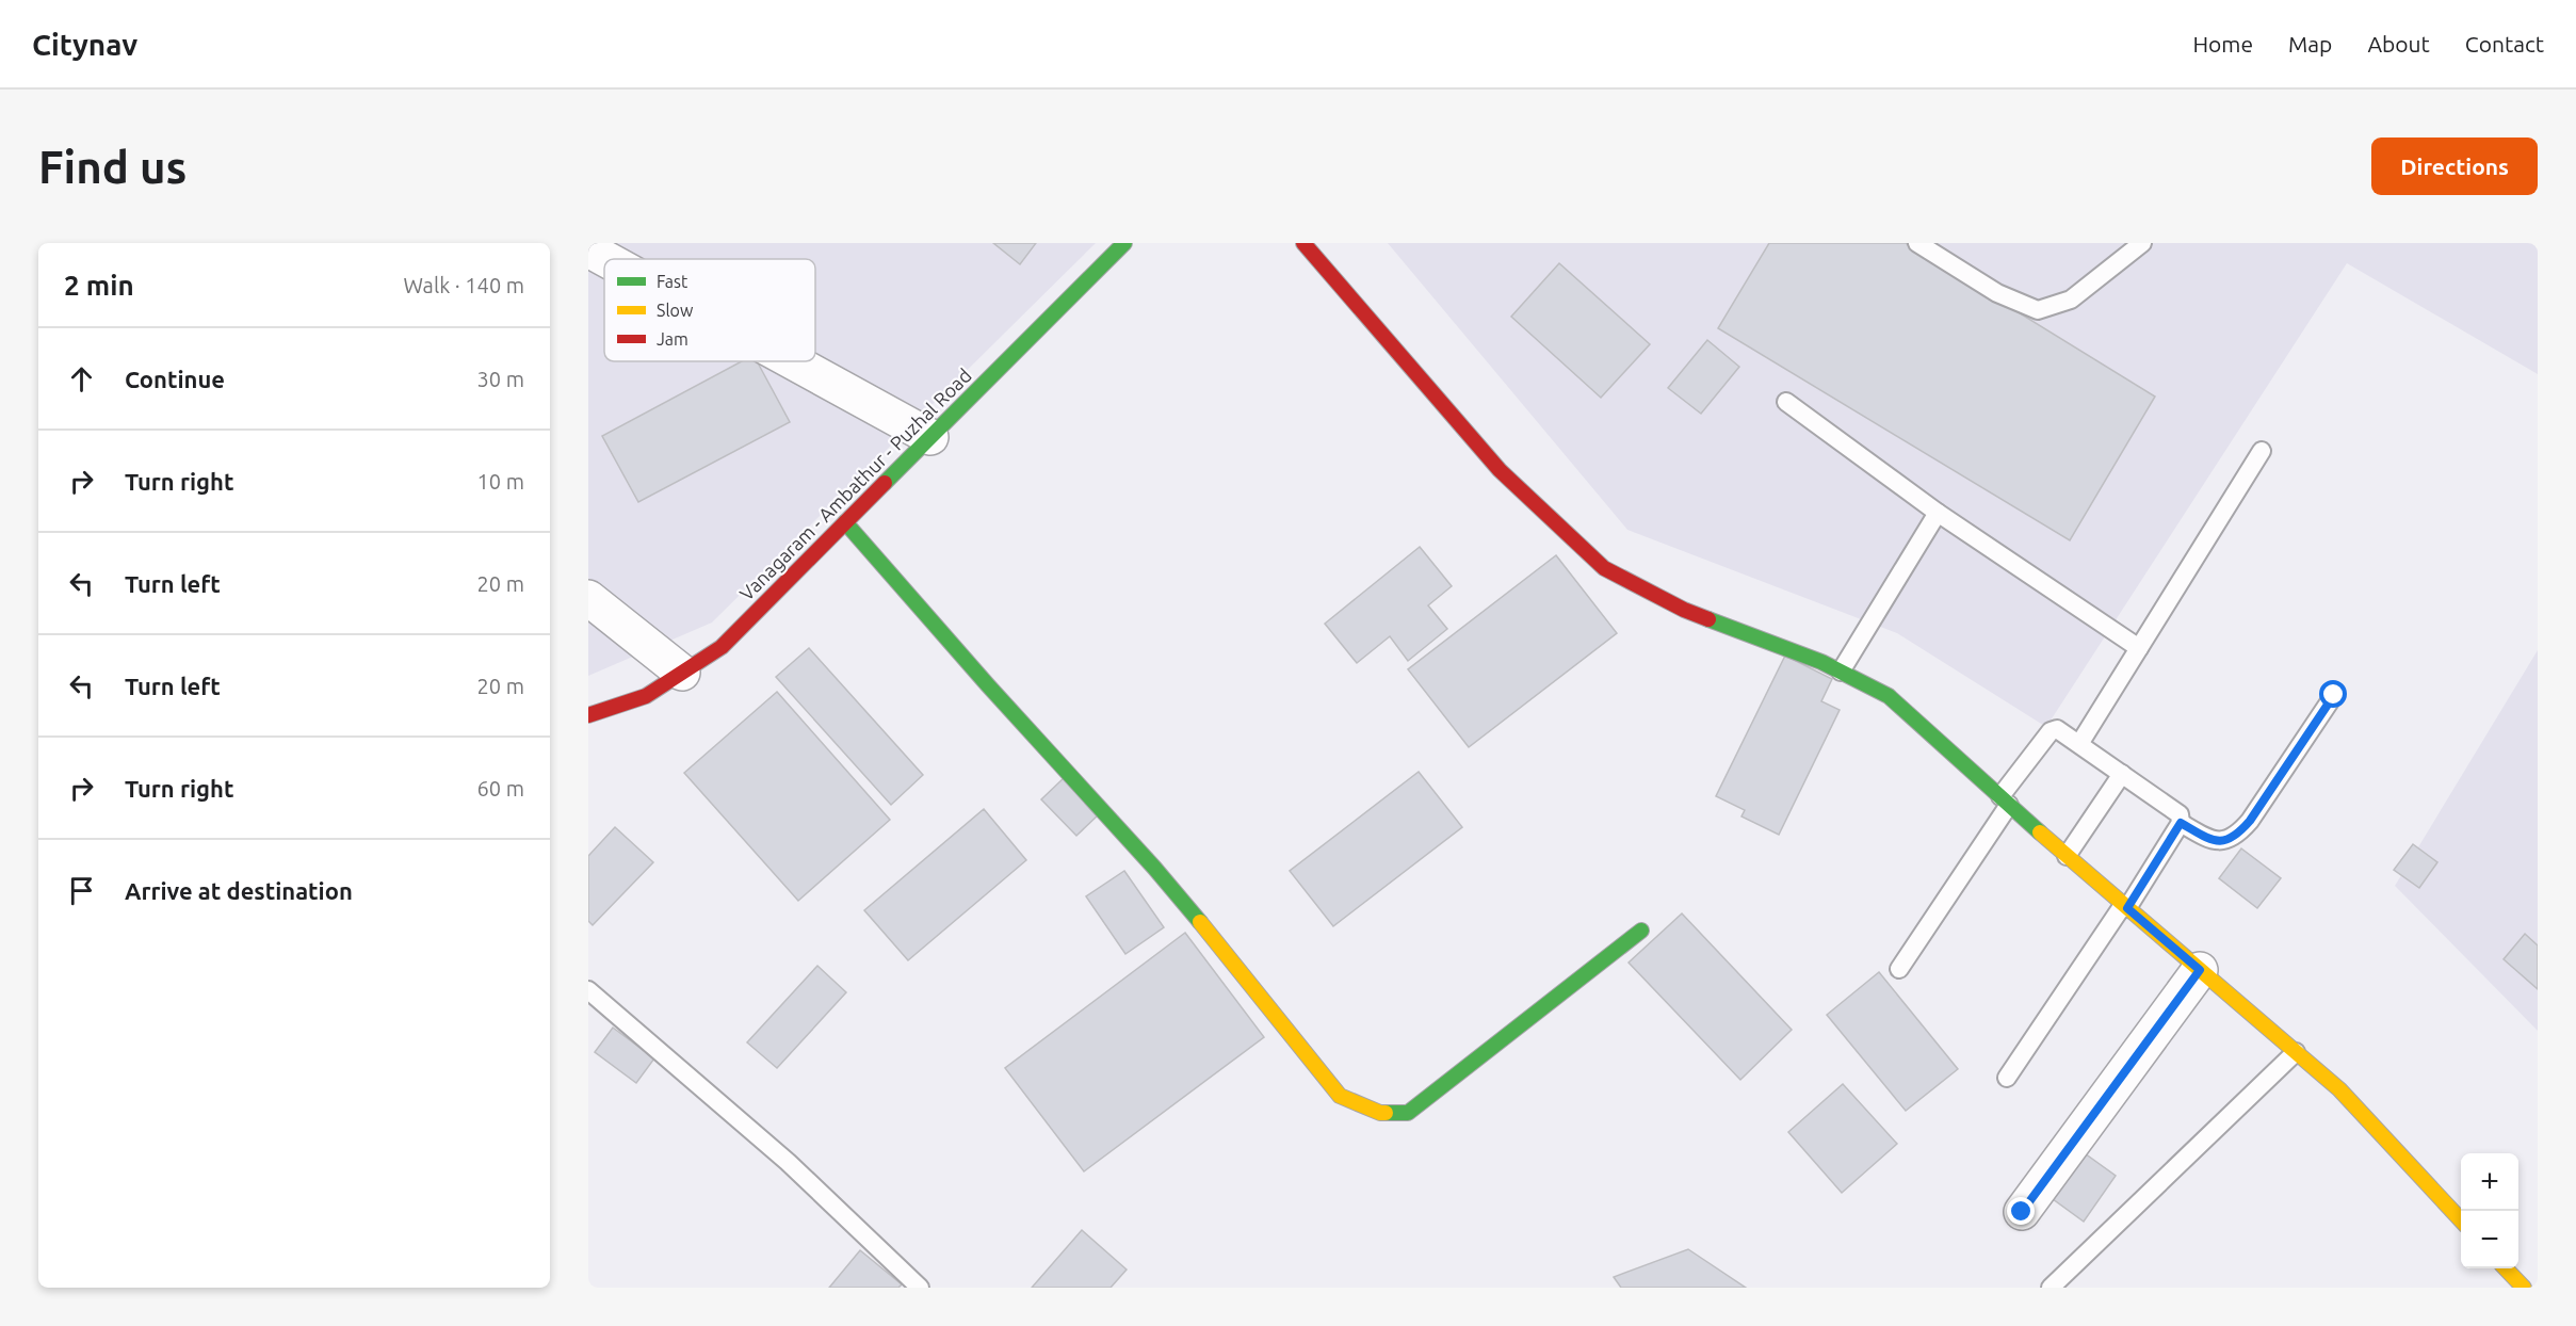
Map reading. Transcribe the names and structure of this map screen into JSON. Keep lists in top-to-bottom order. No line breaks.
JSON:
{"streets":{"street":["Vanagaram - Ambathur - Puzhal Road"]},"legend":["Fast","Slow","Jam"],"page":{"header":"Citynav","nav":["Home","Map","About","Contact"],"buttons":"Directions","title":"Find us","heading":["2 min","Walk · 140 m"],"list":[["Continue","30 m"],["Turn right","10 m"],["Turn left","20 m"],["Turn left","20 m"],["Turn right","60 m"],"Arrive at destination"],"map_buttons":["+","−"]}}
